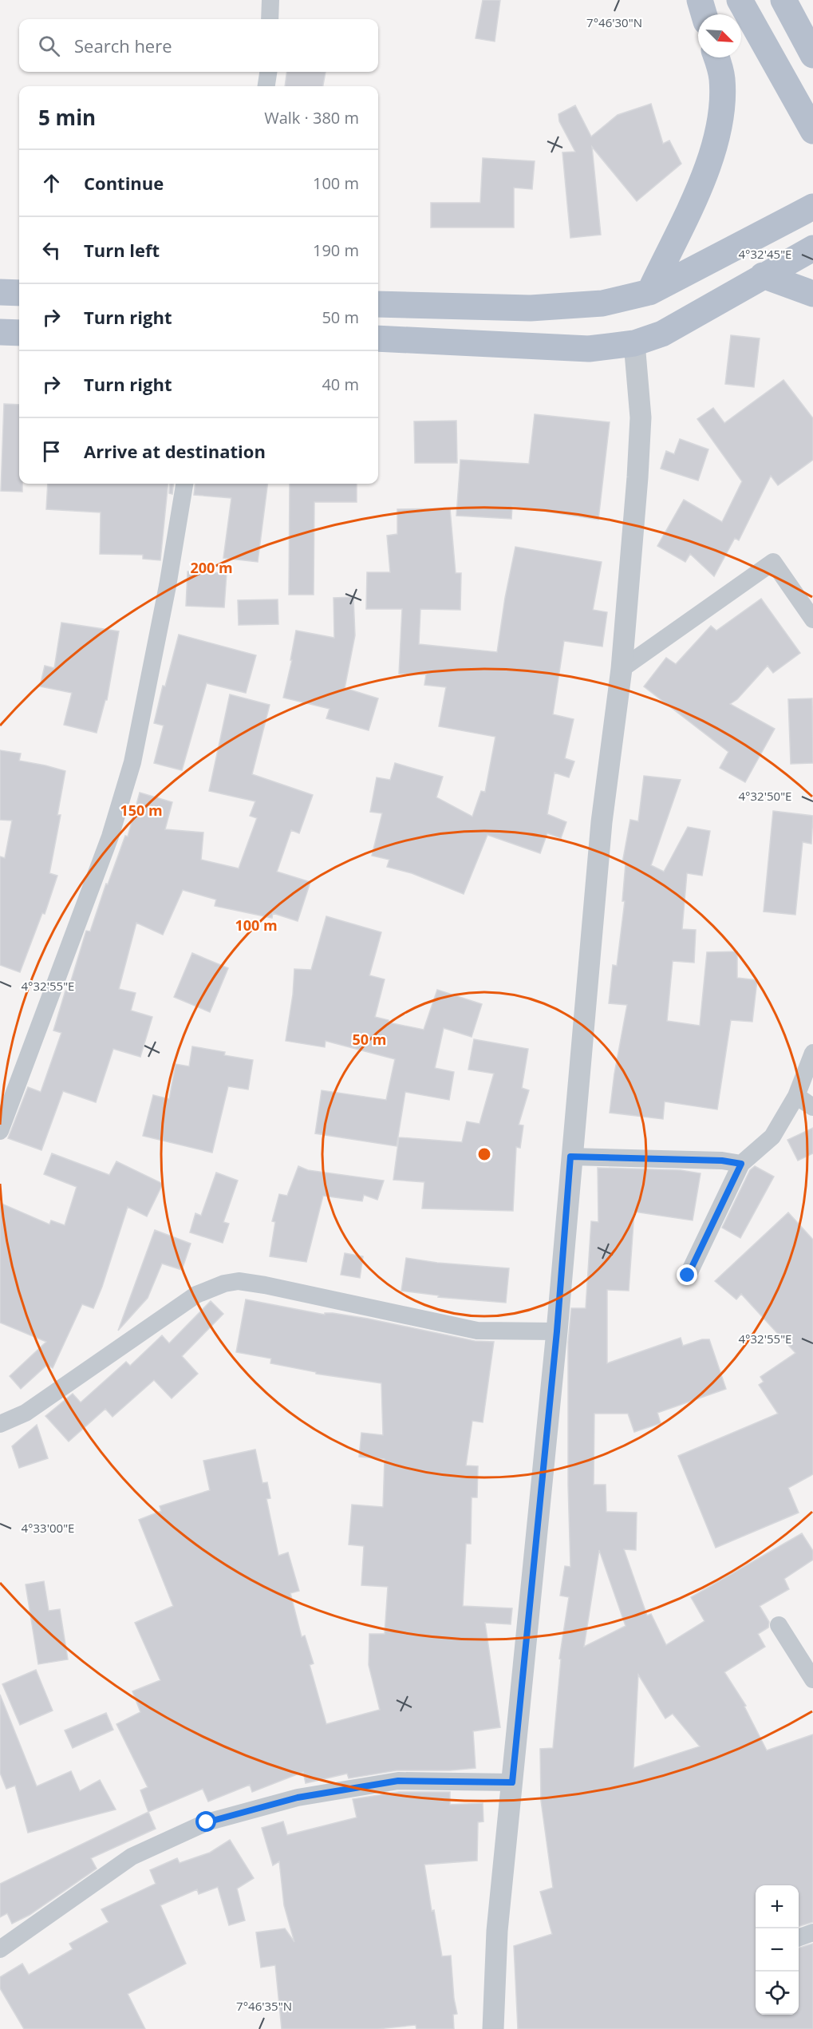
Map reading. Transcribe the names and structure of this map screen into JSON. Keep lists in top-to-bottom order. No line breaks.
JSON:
{"north":"bottom right","page":{"search":"Search here","heading":["5 min","Walk · 380 m"],"list":[["Continue","100 m"],["Turn left","190 m"],["Turn right","50 m"],["Turn right","40 m"],"Arrive at destination"],"map_buttons":["+","−"]},"coordinates":["7°46'30\"N","4°32'45\"E","4°32'50\"E","4°32'55\"E","4°33'00\"E","7°46'35\"N"],"rings":["200 m","150 m","100 m","50 m"]}
